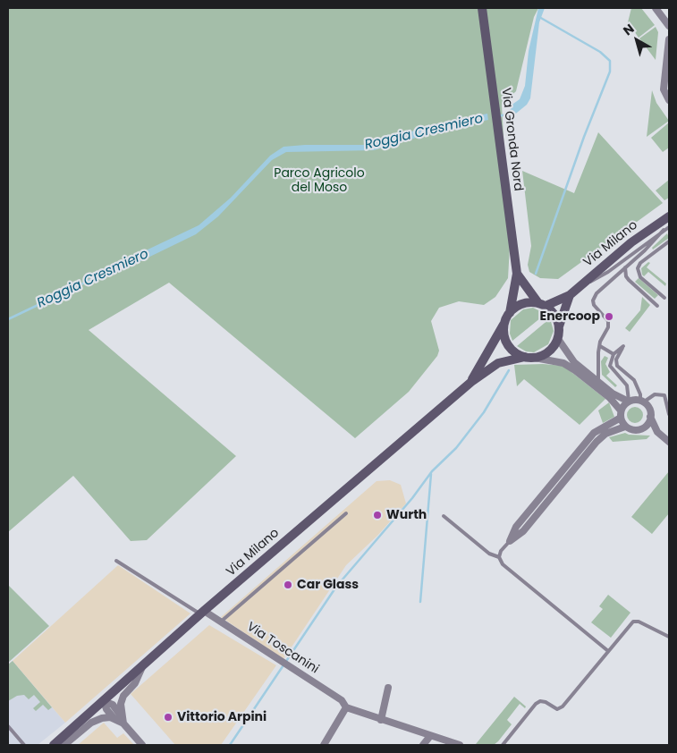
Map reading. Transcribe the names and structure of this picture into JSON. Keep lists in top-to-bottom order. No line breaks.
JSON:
{"streets":{"main road":["Via Gronda Nord","Via Milano"],"street":["Via Toscanini"]},"crossings":[["Via Gronda Nord","Via Milano"],["Via Milano","Via Toscanini"]],"water":["Roggia Cresmiero"],"parks":["Parco Agricolo del Moso"],"places":["Enercoop","Wurth","Car Glass","Vittorio Arpini"],"north":"top left"}
